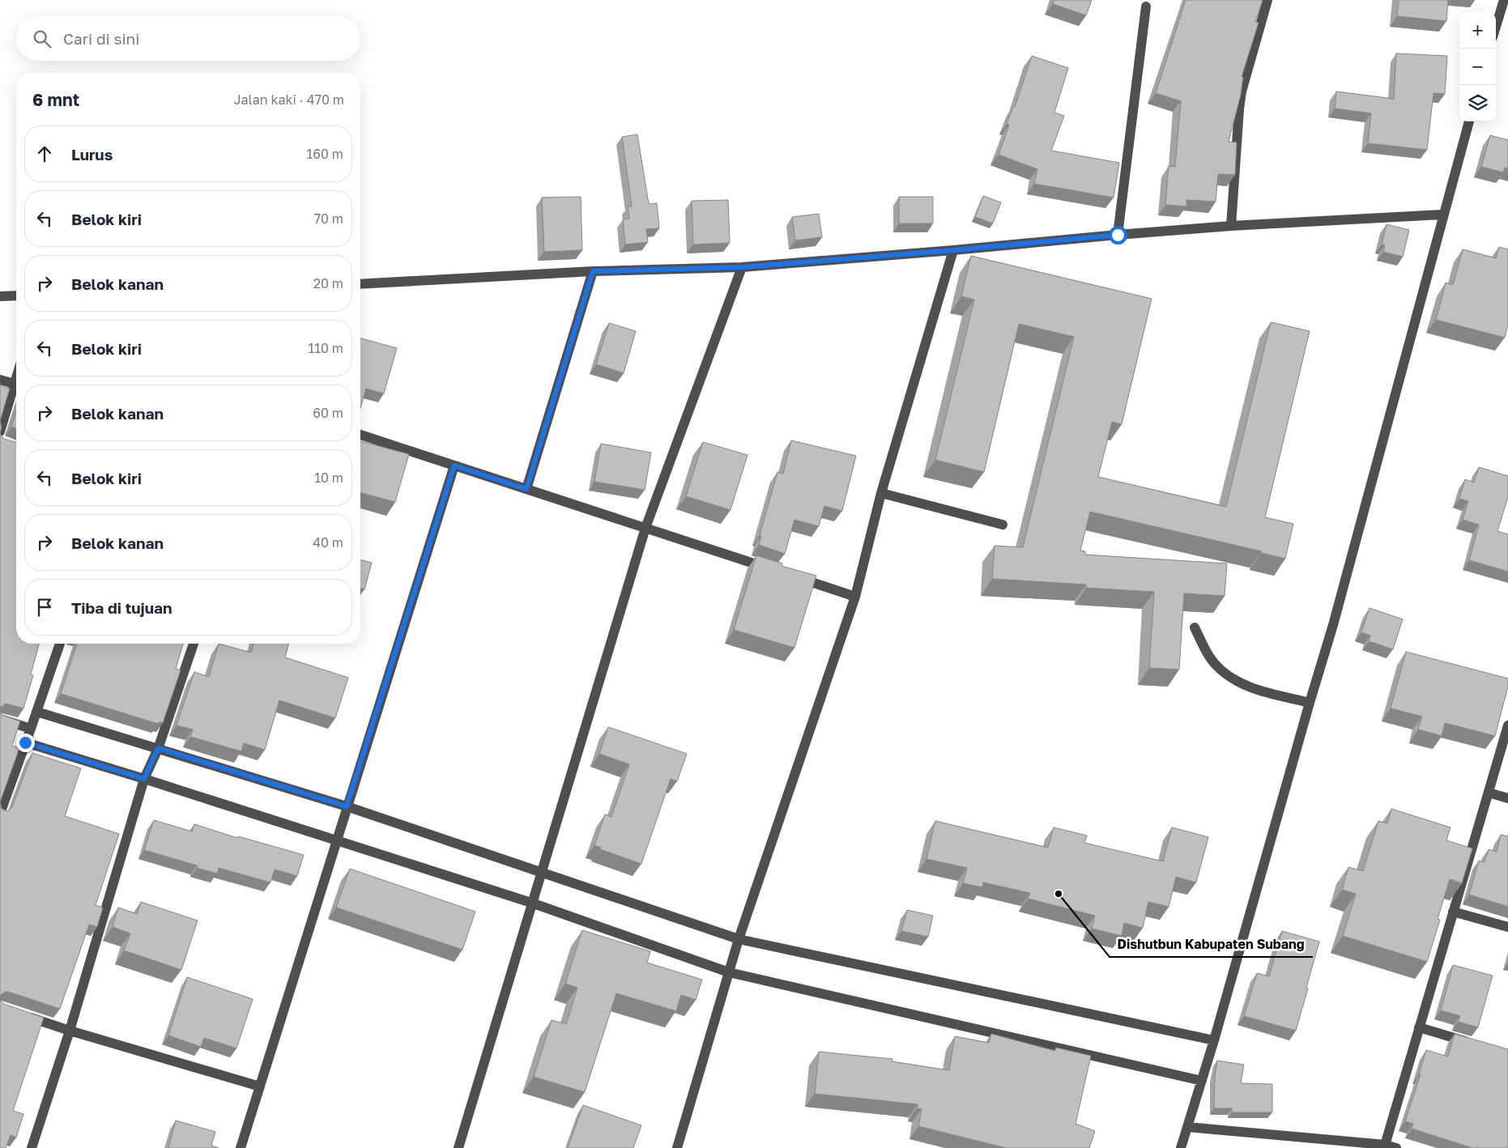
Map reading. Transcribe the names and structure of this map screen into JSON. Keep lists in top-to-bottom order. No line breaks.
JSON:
{"places":["Dishutbun Kabupaten Subang"],"page":{"map_buttons":["+","−"],"search":"Cari di sini","heading":["6 mnt","Jalan kaki · 470 m"],"list":[["Lurus","160 m"],["Belok kiri","70 m"],["Belok kanan","20 m"],["Belok kiri","110 m"],["Belok kanan","60 m"],["Belok kiri","10 m"],["Belok kanan","40 m"],"Tiba di tujuan"]}}
